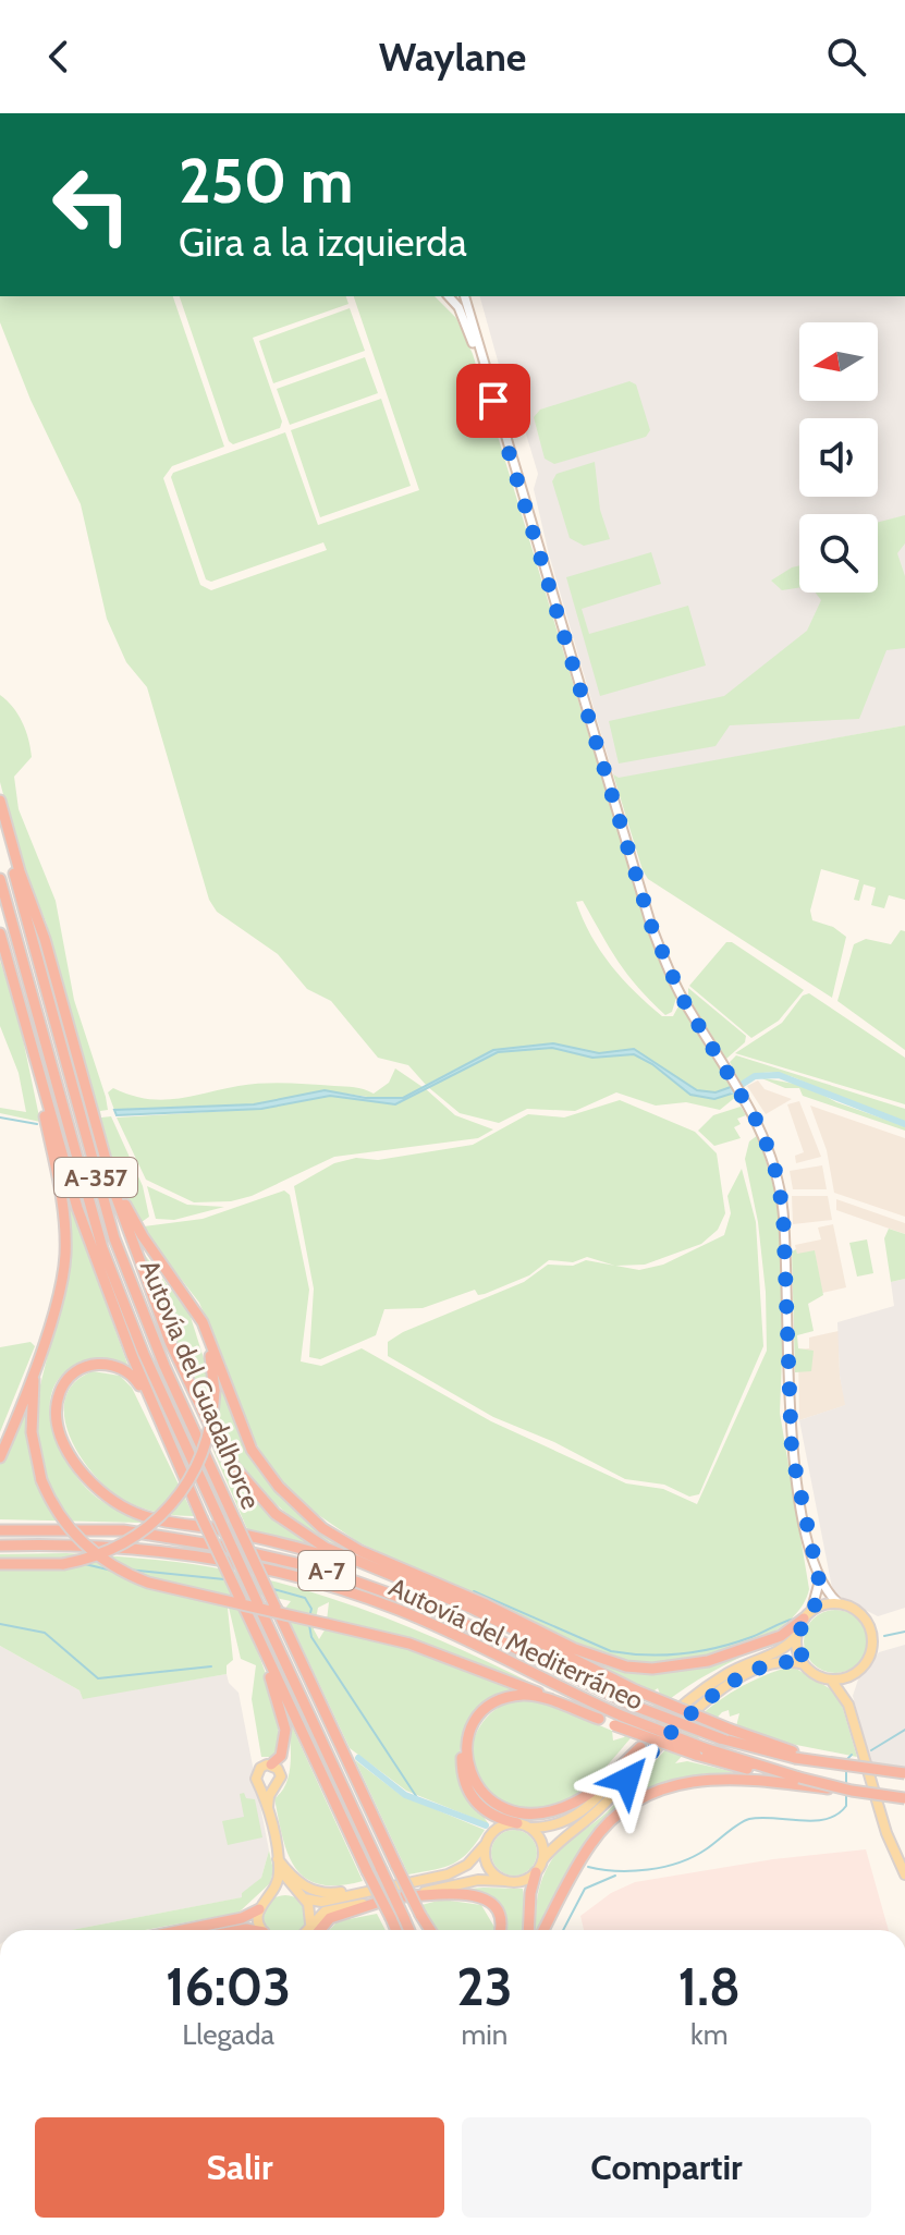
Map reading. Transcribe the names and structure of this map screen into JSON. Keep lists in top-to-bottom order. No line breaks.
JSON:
{"streets":{"highway":["A-357","Autovía del Guadalhorce","A-7","Autovía del Mediterráneo"]},"north":"left","page":{"header":"Waylane","turn":["250 m","Gira a la izquierda"],"eta":["16:03","Llegada","23","min","1.8","km"],"buttons":["Salir","Compartir"]}}
